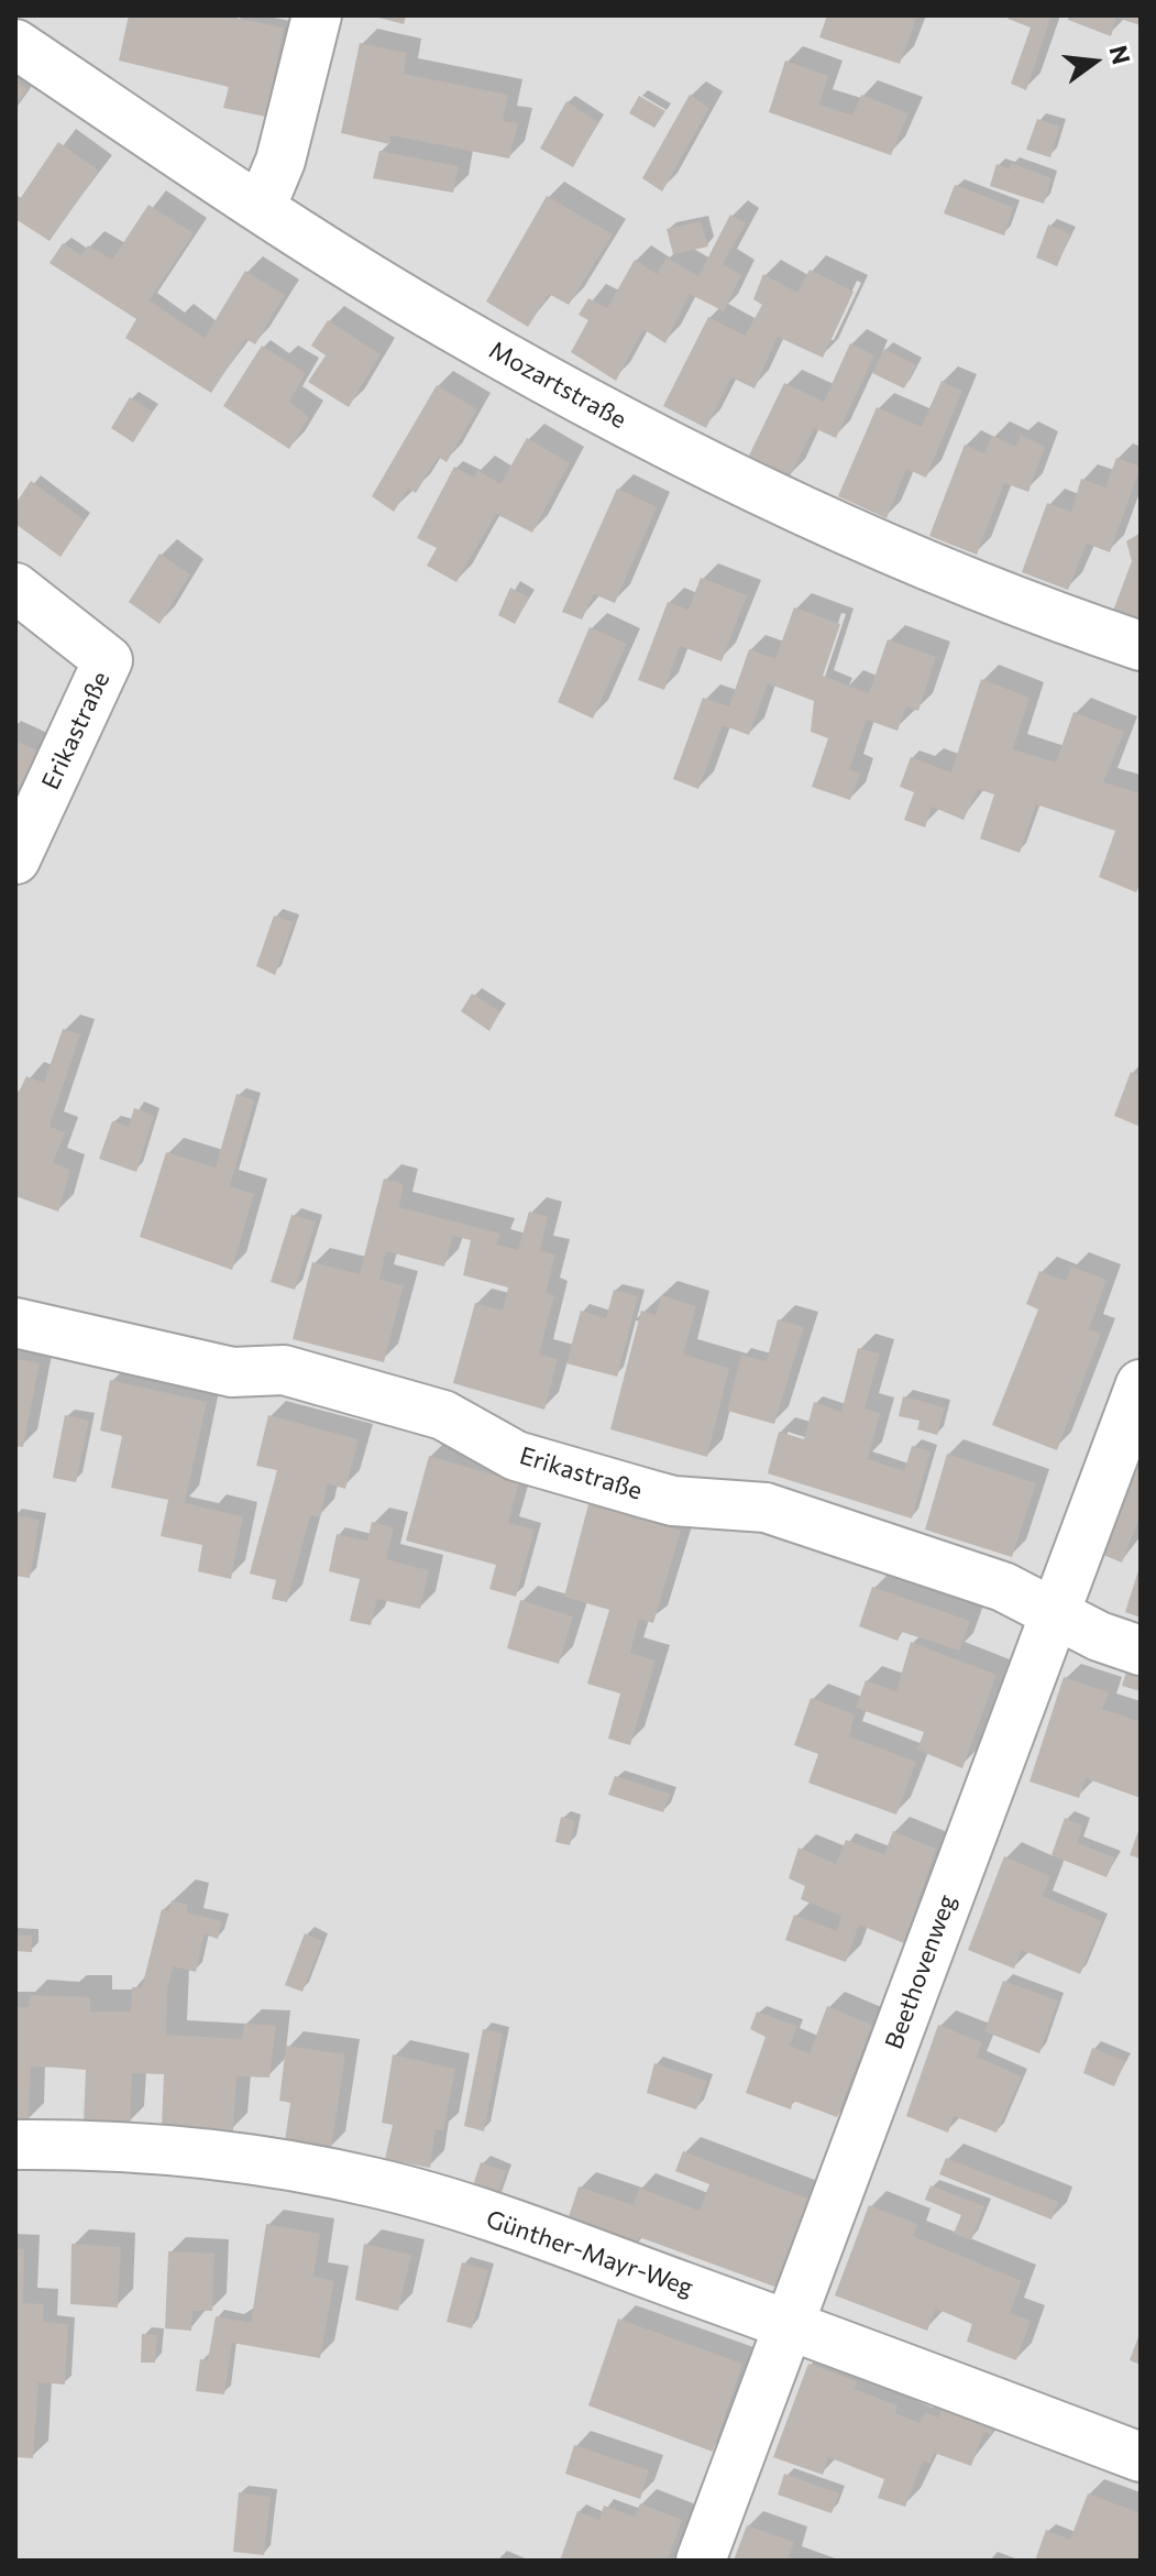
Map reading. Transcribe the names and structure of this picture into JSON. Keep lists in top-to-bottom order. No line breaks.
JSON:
{"streets":{"street":["Mozartstraße","Erikastraße","Beethovenweg","Günther-Mayr-Weg"]},"crossings":[["Erikastraße","Beethovenweg"],["Beethovenweg","Günther-Mayr-Weg"]],"north":"right"}
